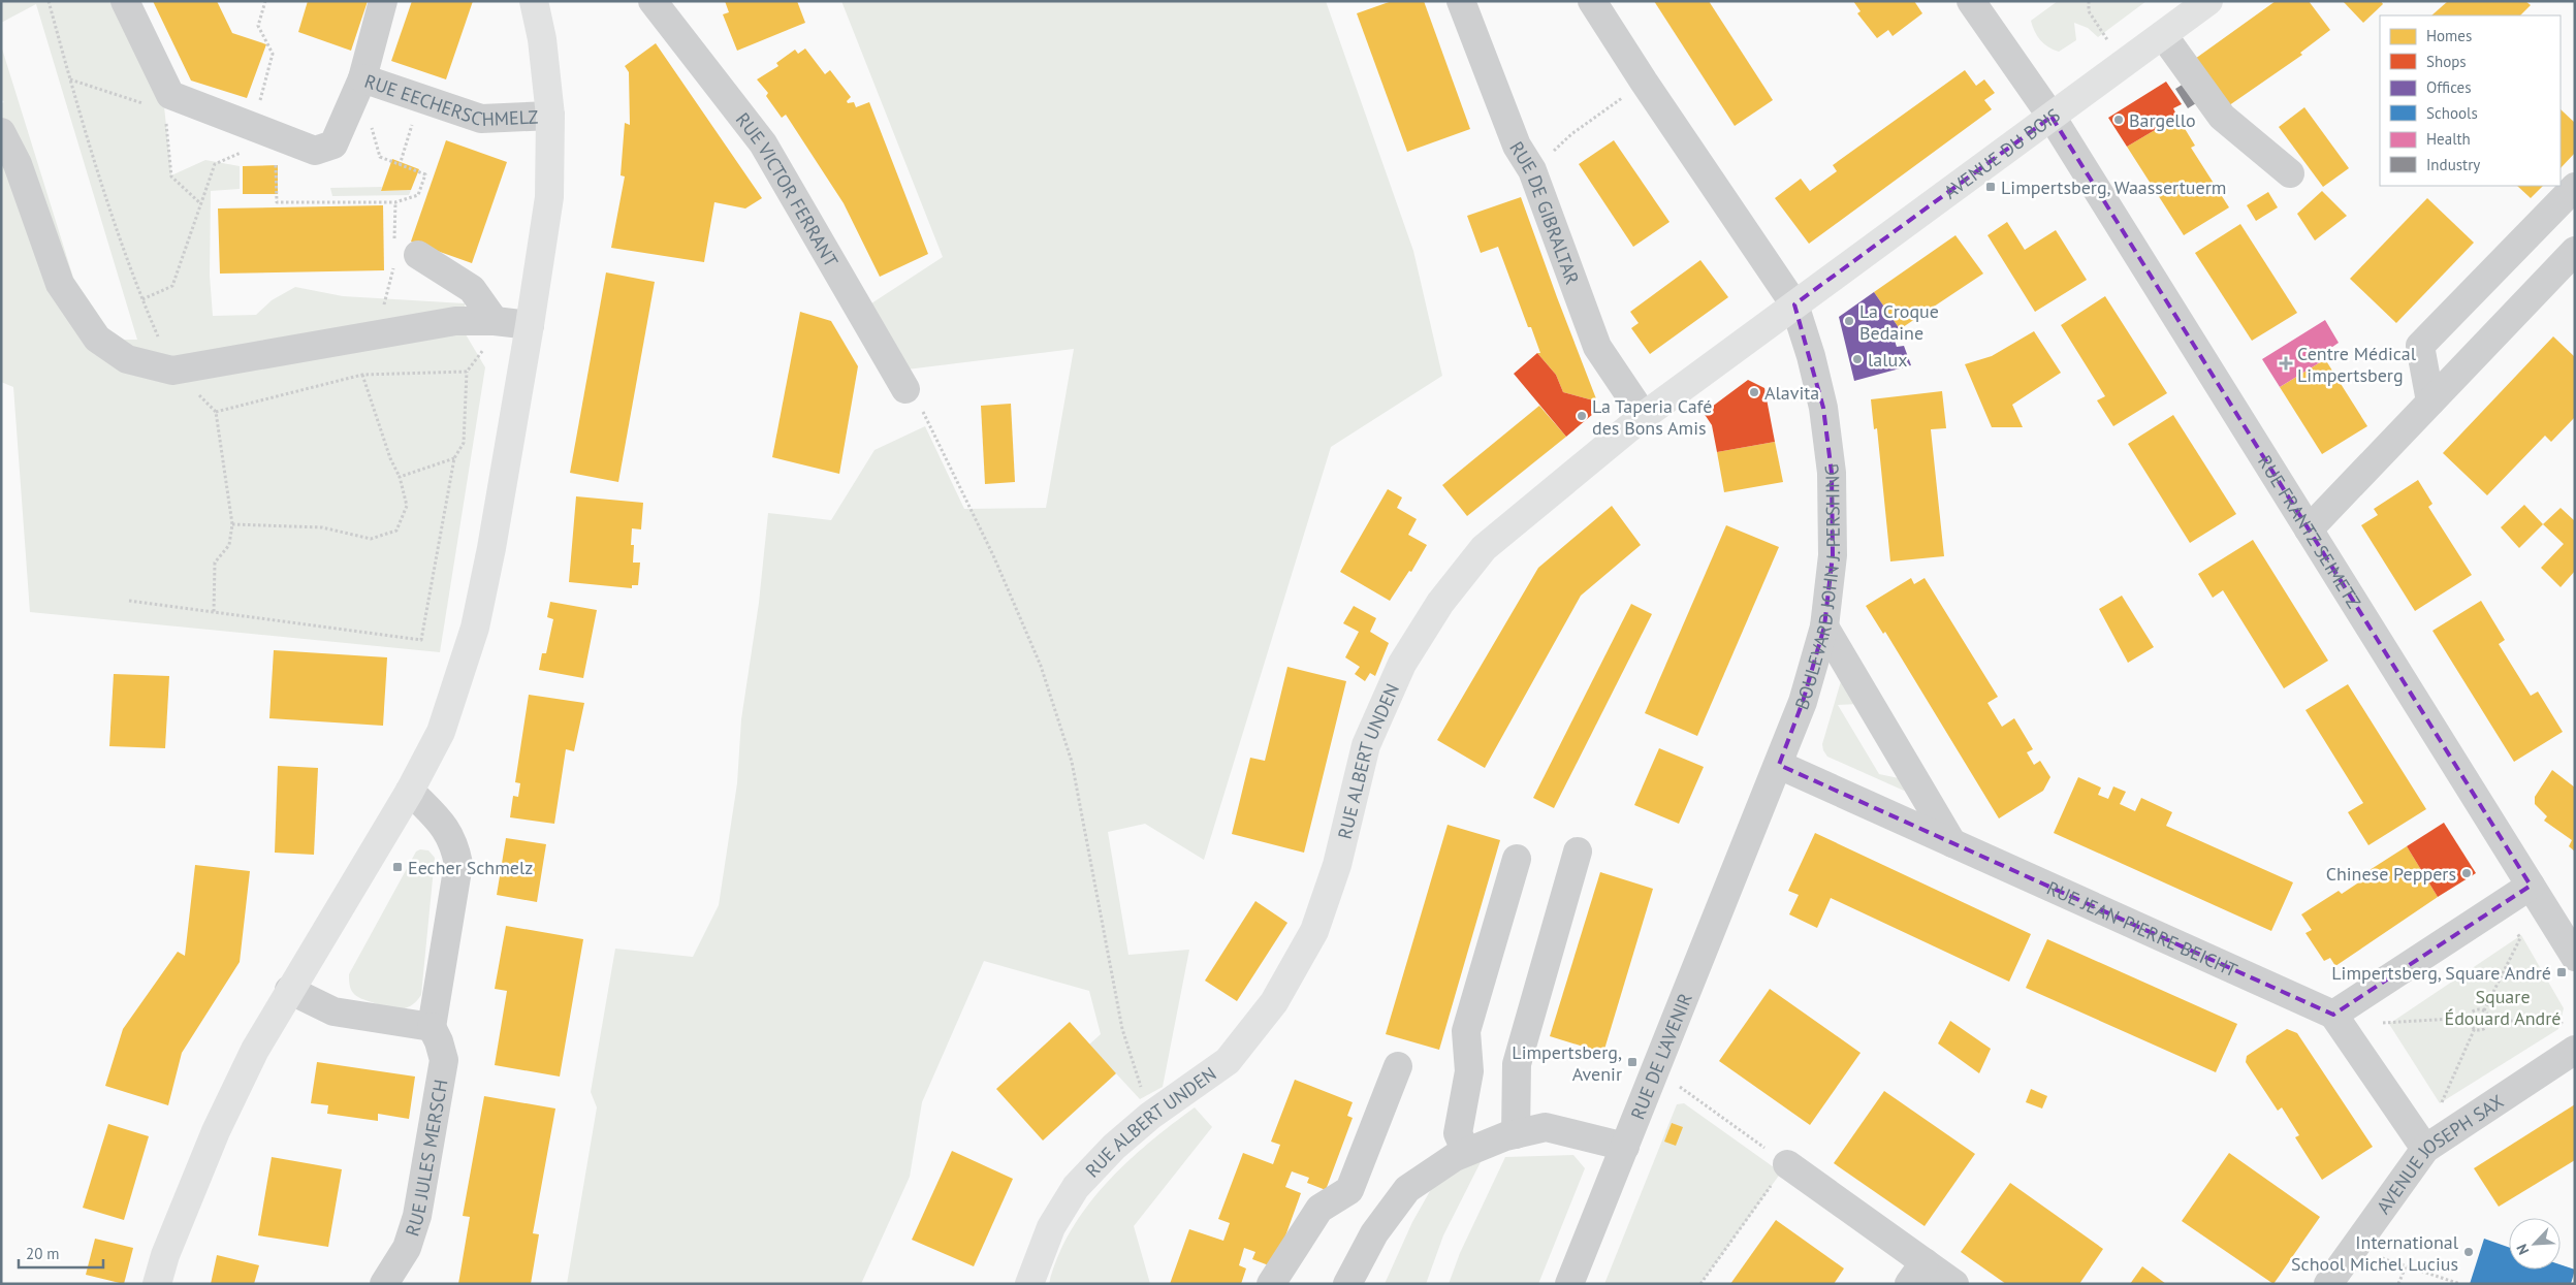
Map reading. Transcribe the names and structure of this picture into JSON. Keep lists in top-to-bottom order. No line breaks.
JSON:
{"streets":{"main road":["AVENUE DU BOIS","RUE ALBERT UNDEN"],"street":["RUE EECHERSCHMELZ","RUE VICTOR FERRANT","RUE DE GIBRALTAR","RUE FRANTZ SEIMETZ","BOULEVARD JOHN J. PERSHING","RUE JEAN-PIERRE BEICHT","RUE DE L'AVENIR","AVENUE JOSEPH SAX","RUE JULES MERSCH"]},"crossings":[["AVENUE DU BOIS","RUE FRANTZ SEIMETZ"],["AVENUE DU BOIS","BOULEVARD JOHN J. PERSHING"],["AVENUE DU BOIS","RUE ALBERT UNDEN"],["RUE DE GIBRALTAR","RUE ALBERT UNDEN"],["BOULEVARD JOHN J. PERSHING","RUE ALBERT UNDEN"],["BOULEVARD JOHN J. PERSHING","RUE JEAN-PIERRE BEICHT"],["BOULEVARD JOHN J. PERSHING","RUE DE L'AVENIR"]],"parks":["Square Édouard André"],"places":{"other":["Bargello","La Croque Bedaine","lalux","Alavita","La Taperia Café des Bons Amis","Chinese Peppers","International School Michel Lucius"],"transit":["Limpertsberg, Waassertuerm","Eecher Schmelz","Limpertsberg, Square André","Limpertsberg, Avenir"],"health":["Centre Médical Limpertsberg"]},"legend":["Homes","Shops","Offices","Schools","Health","Industry"],"scale_bar":"20 m","north":"bottom left"}
